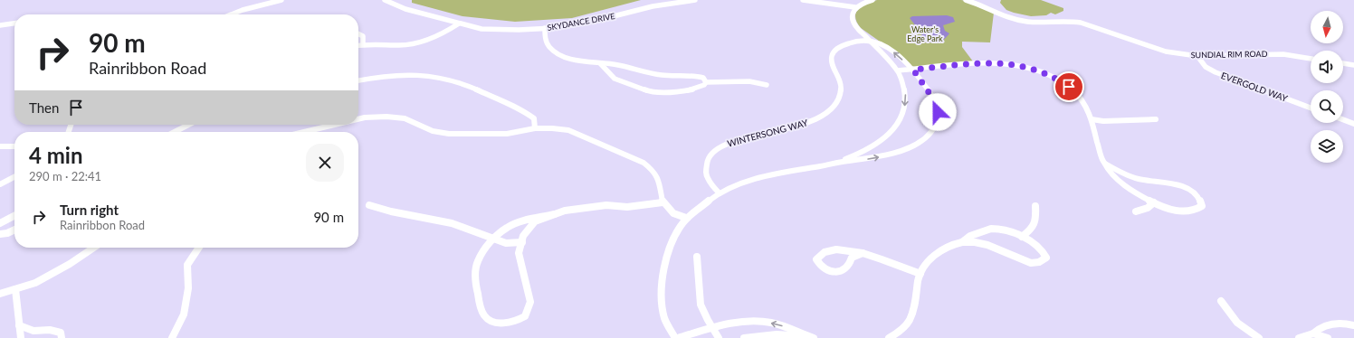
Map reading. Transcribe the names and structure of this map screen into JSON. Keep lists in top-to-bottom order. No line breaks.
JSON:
{"streets":{"street":["SKYDANCE DRIVE","SUNDIAL RIM ROAD","EVERGOLD WAY","WINTERSONG WAY"]},"crossings":[["SUNDIAL RIM ROAD","EVERGOLD WAY"]],"parks":["Water's Edge Park"],"north":"bottom","page":{"turn":["90 m","Rainribbon Road"],"then":"Then","heading":["4 min","290 m · 22:41"],"list":[{"name":"Turn right","note":"Rainribbon Road","value":"90 m"}]}}
